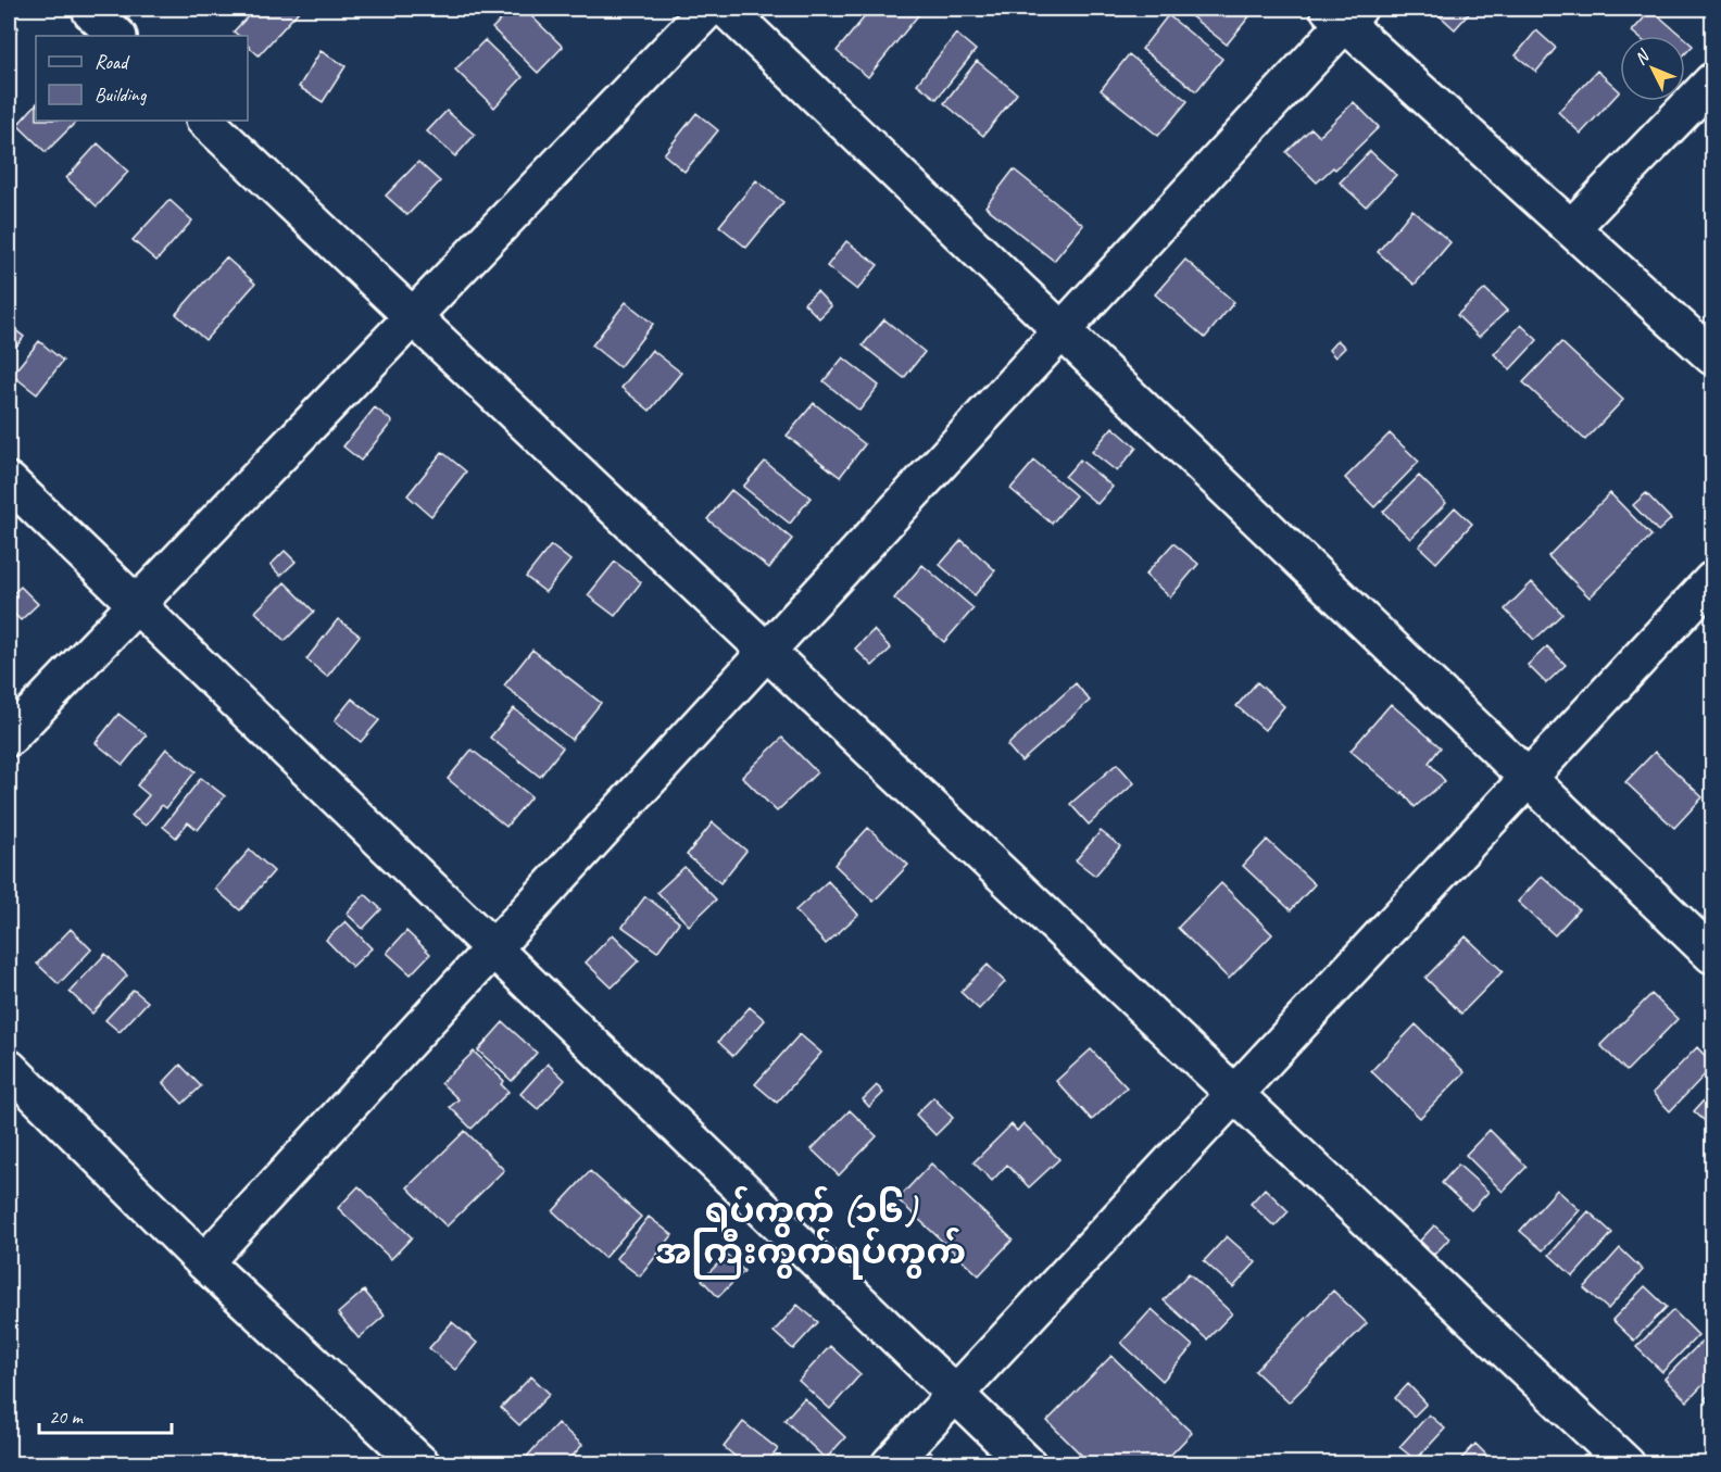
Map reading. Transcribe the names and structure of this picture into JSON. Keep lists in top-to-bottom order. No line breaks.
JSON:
{"districts":["ရပ်ကွက် (၁၆) အကြီးကွက်ရပ်ကွက်"],"legend":["Road","Building"],"scale_bar":"20 m","north":"top left"}
